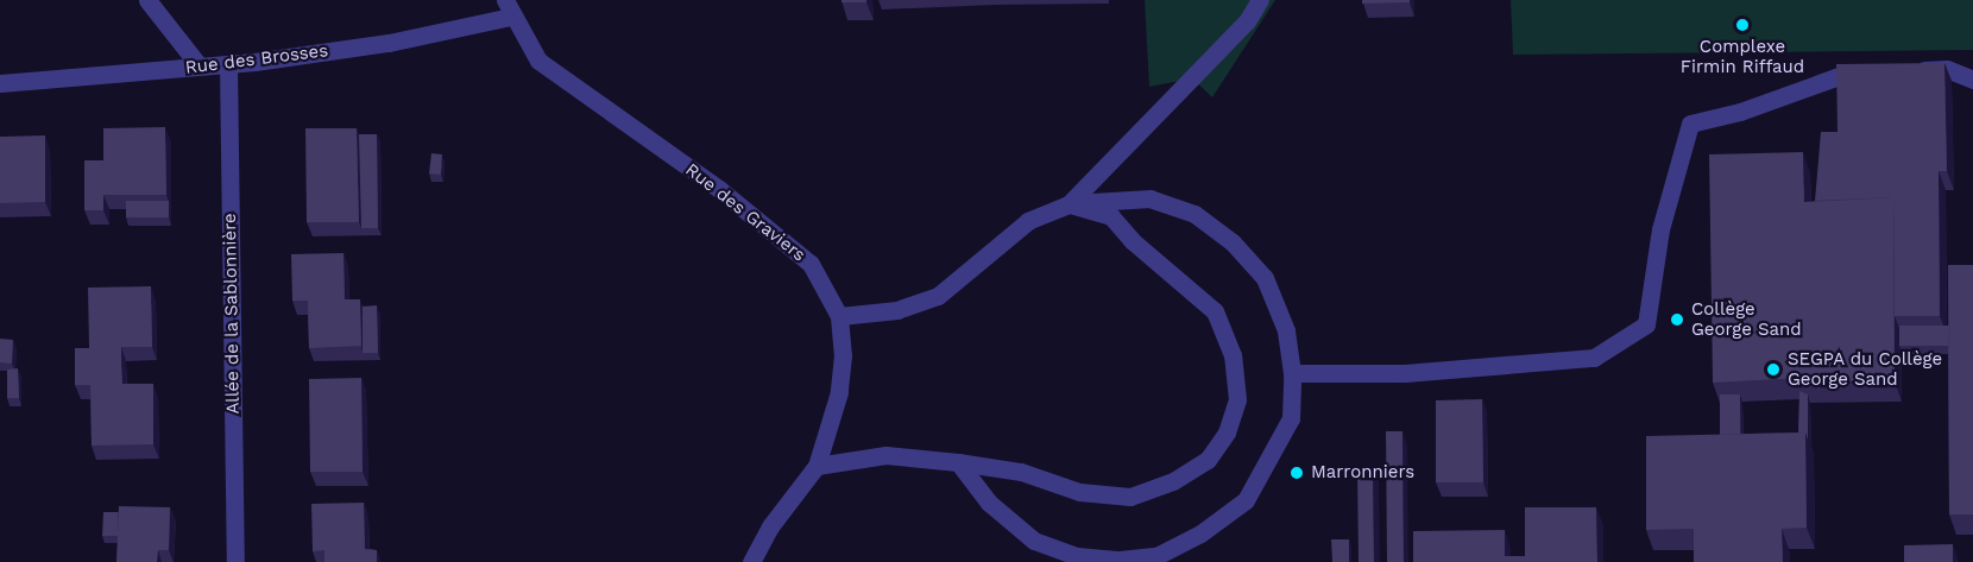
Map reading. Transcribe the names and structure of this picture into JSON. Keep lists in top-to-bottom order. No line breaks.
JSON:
{"streets":{"street":["Rue des Brosses","Rue des Graviers","Allée de la Sablonnière"]},"crossings":[["Rue des Brosses","Rue des Graviers"],["Rue des Brosses","Allée de la Sablonnière"]],"places":["Complexe Firmin Riffaud","Collège George Sand","SEGPA du Collège George Sand","Marronniers"]}
